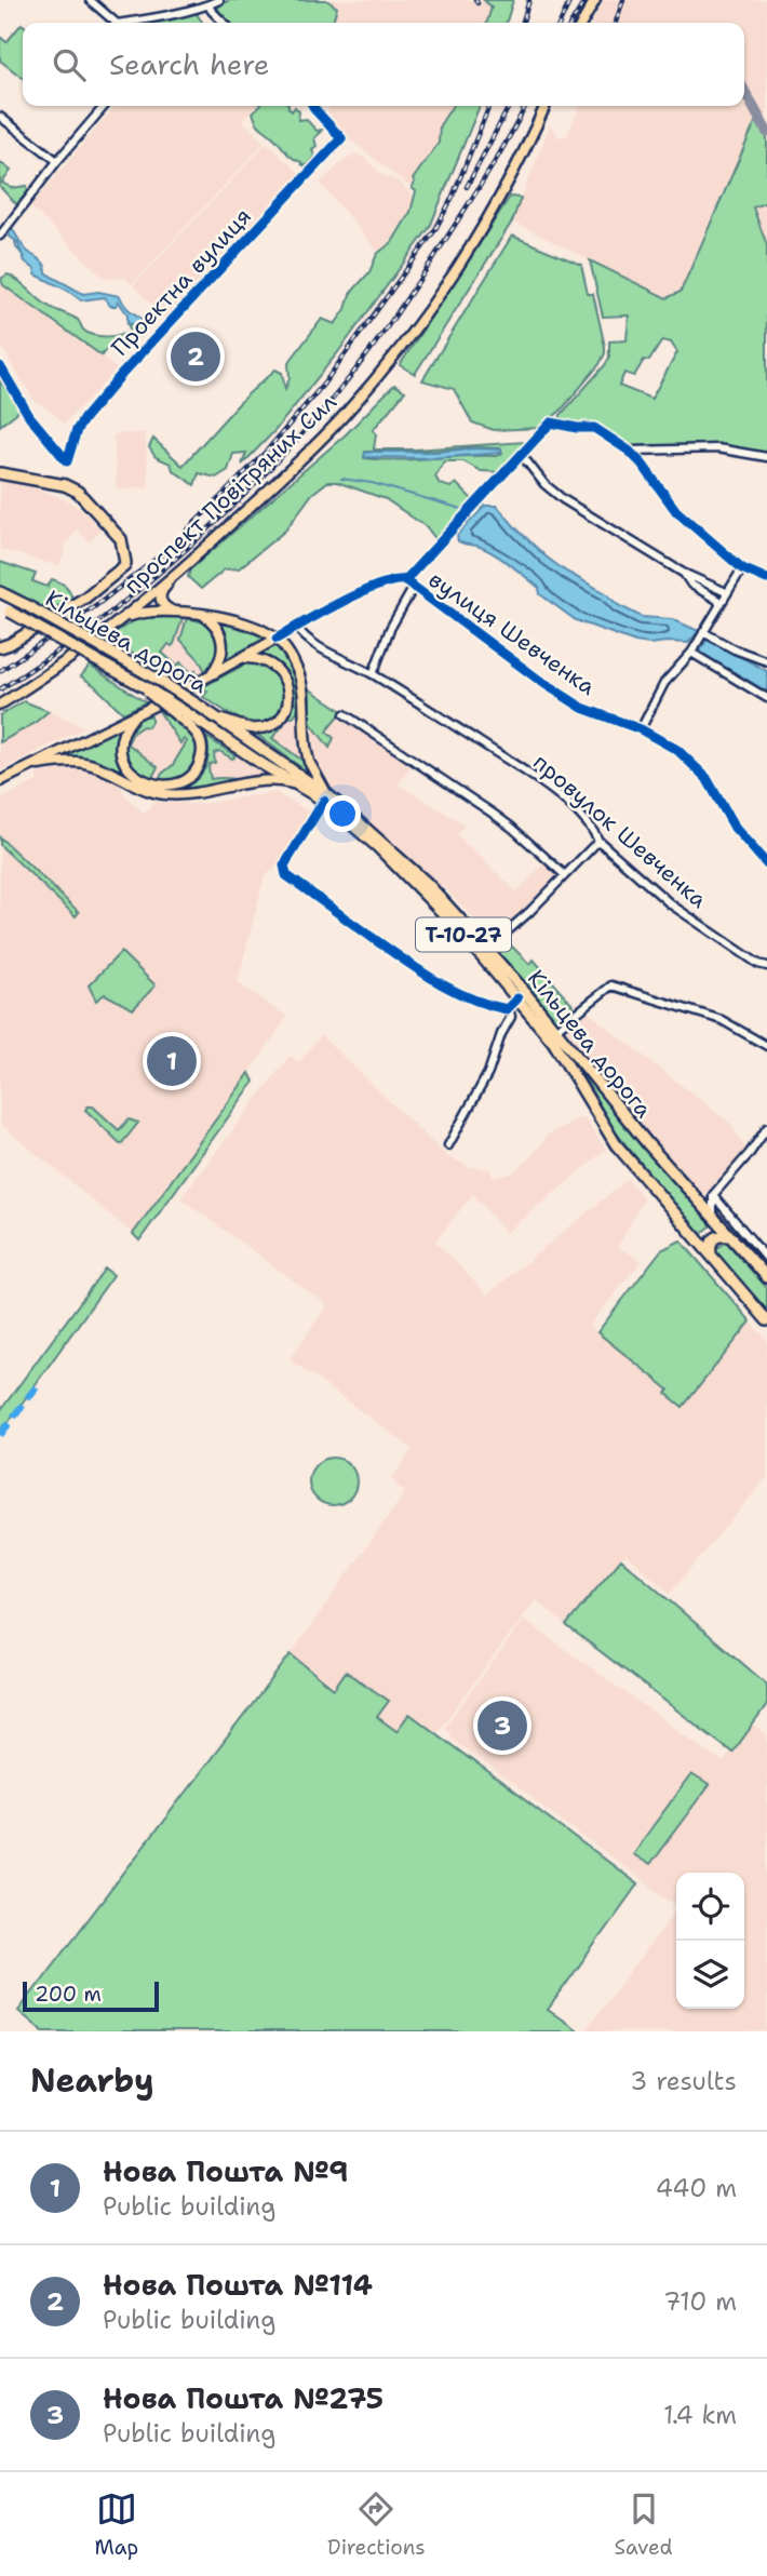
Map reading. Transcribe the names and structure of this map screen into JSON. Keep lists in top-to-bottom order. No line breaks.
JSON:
{"streets":{"highway":["Кільцева дорога","Т-10-27"],"main road":["проспект Повітряних Сил","вулиця Шевченка"],"street":["Проектна вулиця","провулок Шевченка"]},"crossings":[["вулиця Шевченка","провулок Шевченка"],["Кільцева дорога","Т-10-27"]],"scale_bar":"200 m","page":{"search":"Search here","pins":["2","1","3"],"scale":"200 m","heading":["Nearby","3 results"],"list":[{"mark":"1","name":"Нова Пошта №9","note":"Public building","value":"440 m"},{"mark":"2","name":"Нова Пошта №114","note":"Public building","value":"710 m"},{"mark":"3","name":"Нова Пошта №275","note":"Public building","value":"1.4 km"}],"nav":["Map","Directions","Saved"]}}
